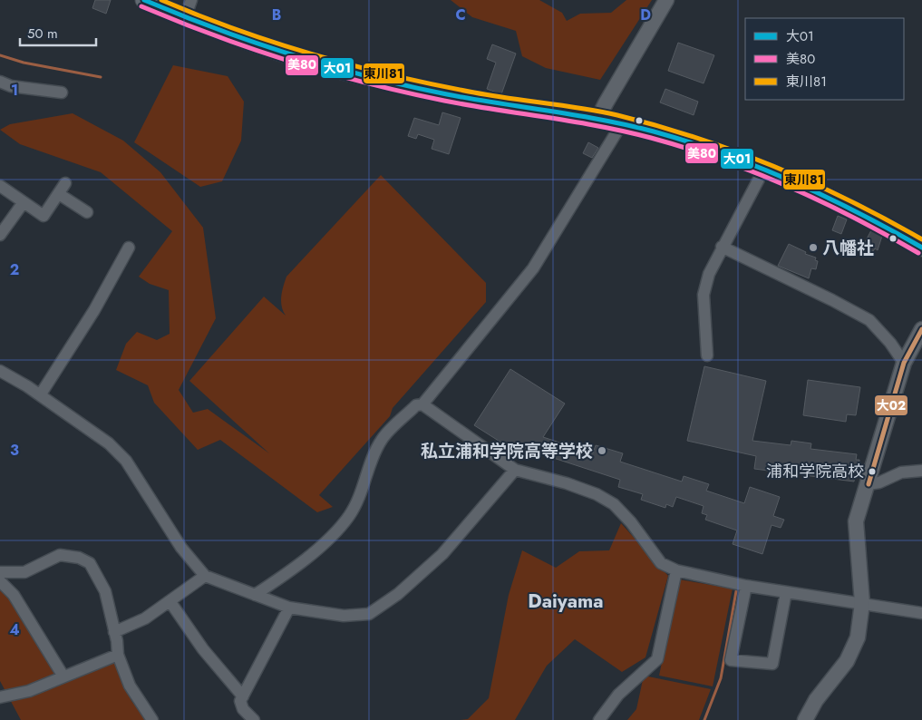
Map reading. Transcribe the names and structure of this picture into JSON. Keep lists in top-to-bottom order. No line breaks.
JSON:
{"districts":["Daiyama"],"places":["八幡社","私立浦和学院高等学校","浦和学院高校"],"lines":["transit line 大01","transit line 東川81","transit line 美80","transit line 大02"],"legend":["大01","美80","東川81"],"scale_bar":"50 m","grid":{"columns":["B","C","D"],"rows":["1","2","3","4"]}}
